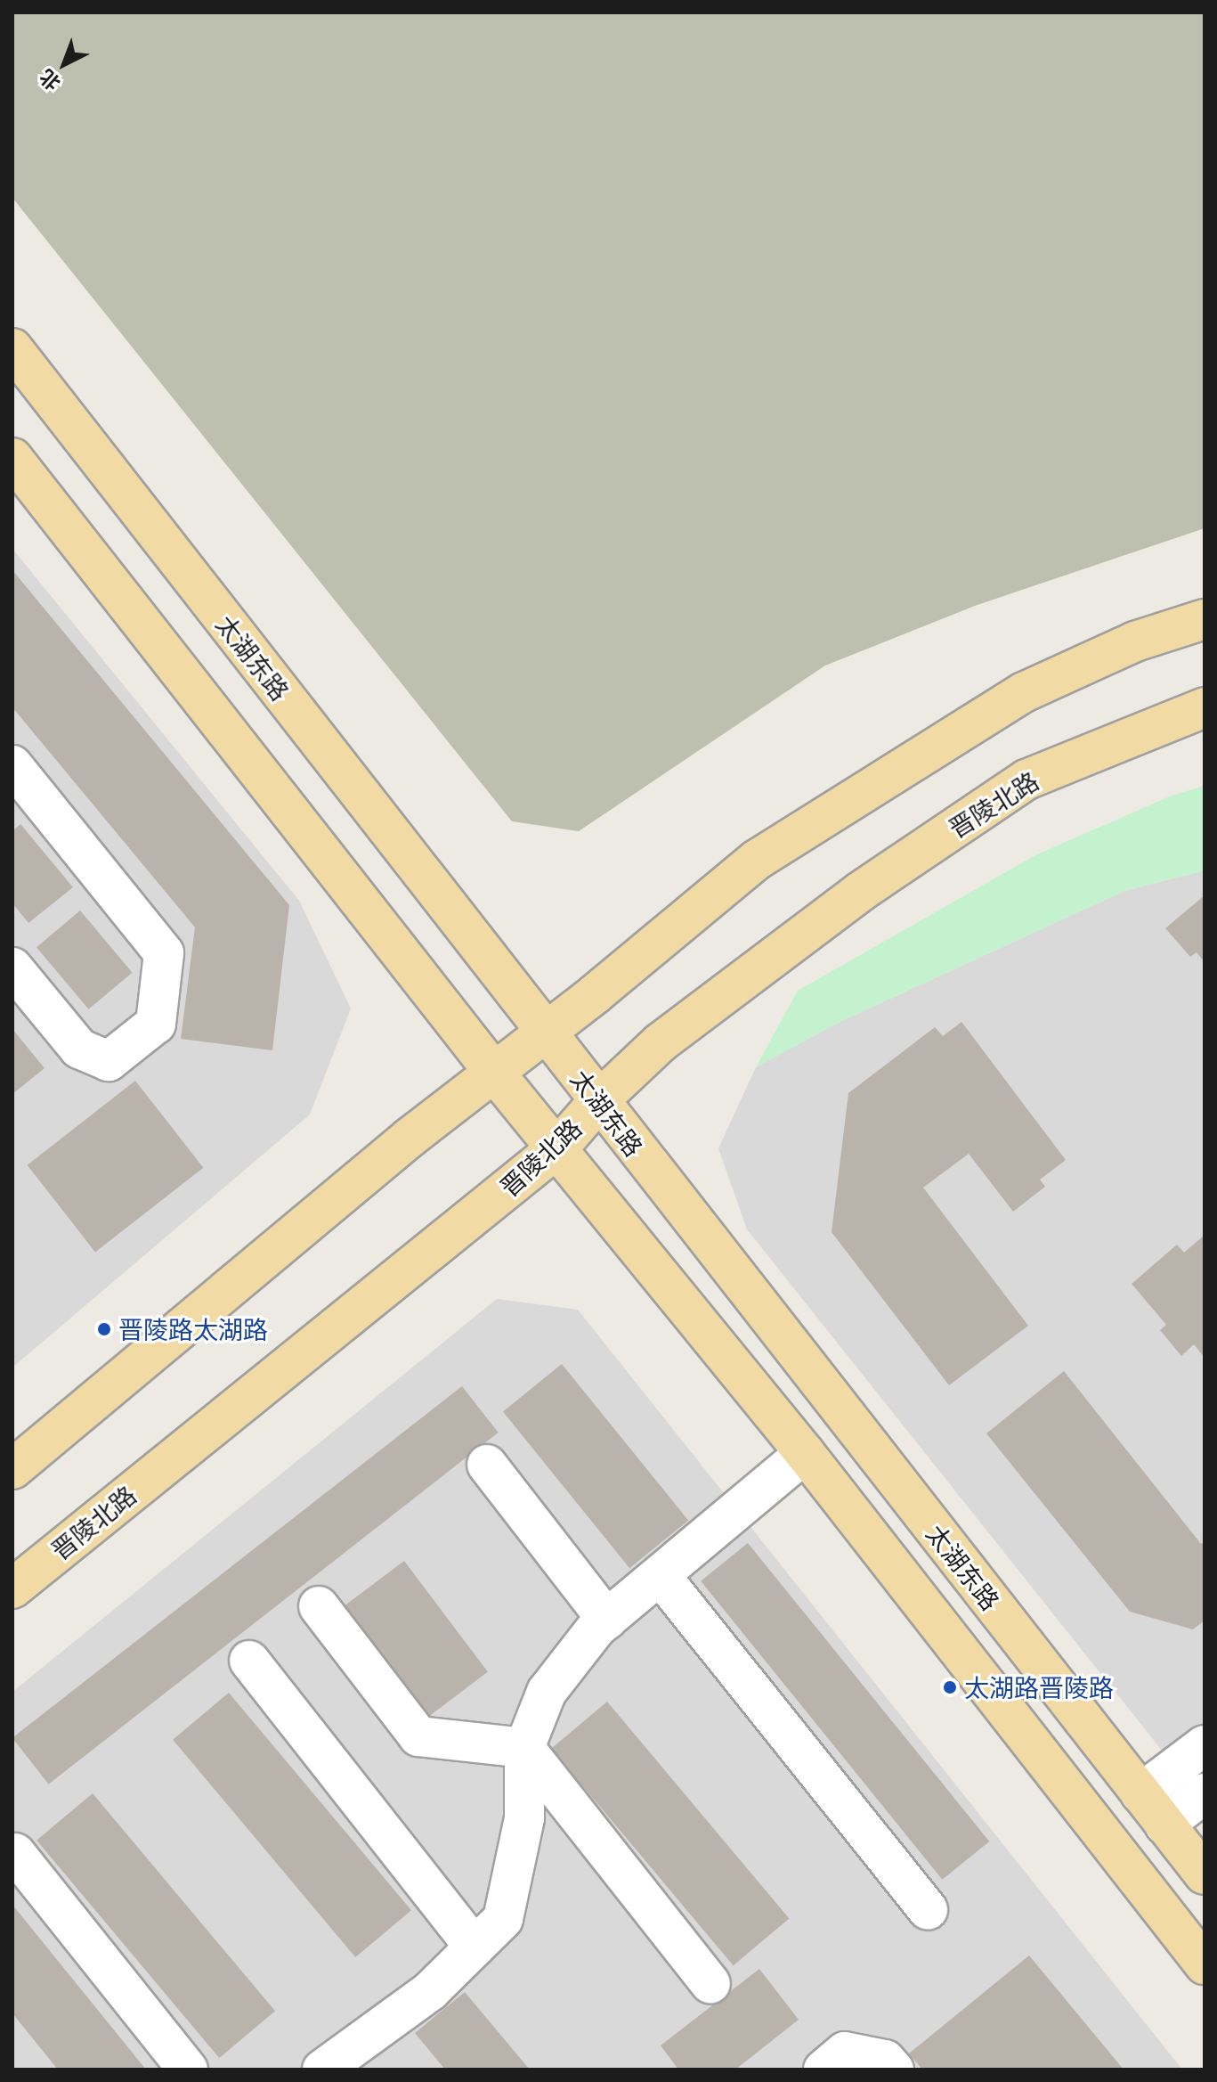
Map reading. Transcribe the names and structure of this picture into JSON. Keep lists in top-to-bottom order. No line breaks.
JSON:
{"streets":{"main road":["太湖东路","晋陵北路"]},"crossings":[["太湖东路","晋陵北路"]],"places":["晋陵路太湖路","太湖路晋陵路"],"north":"bottom left"}
